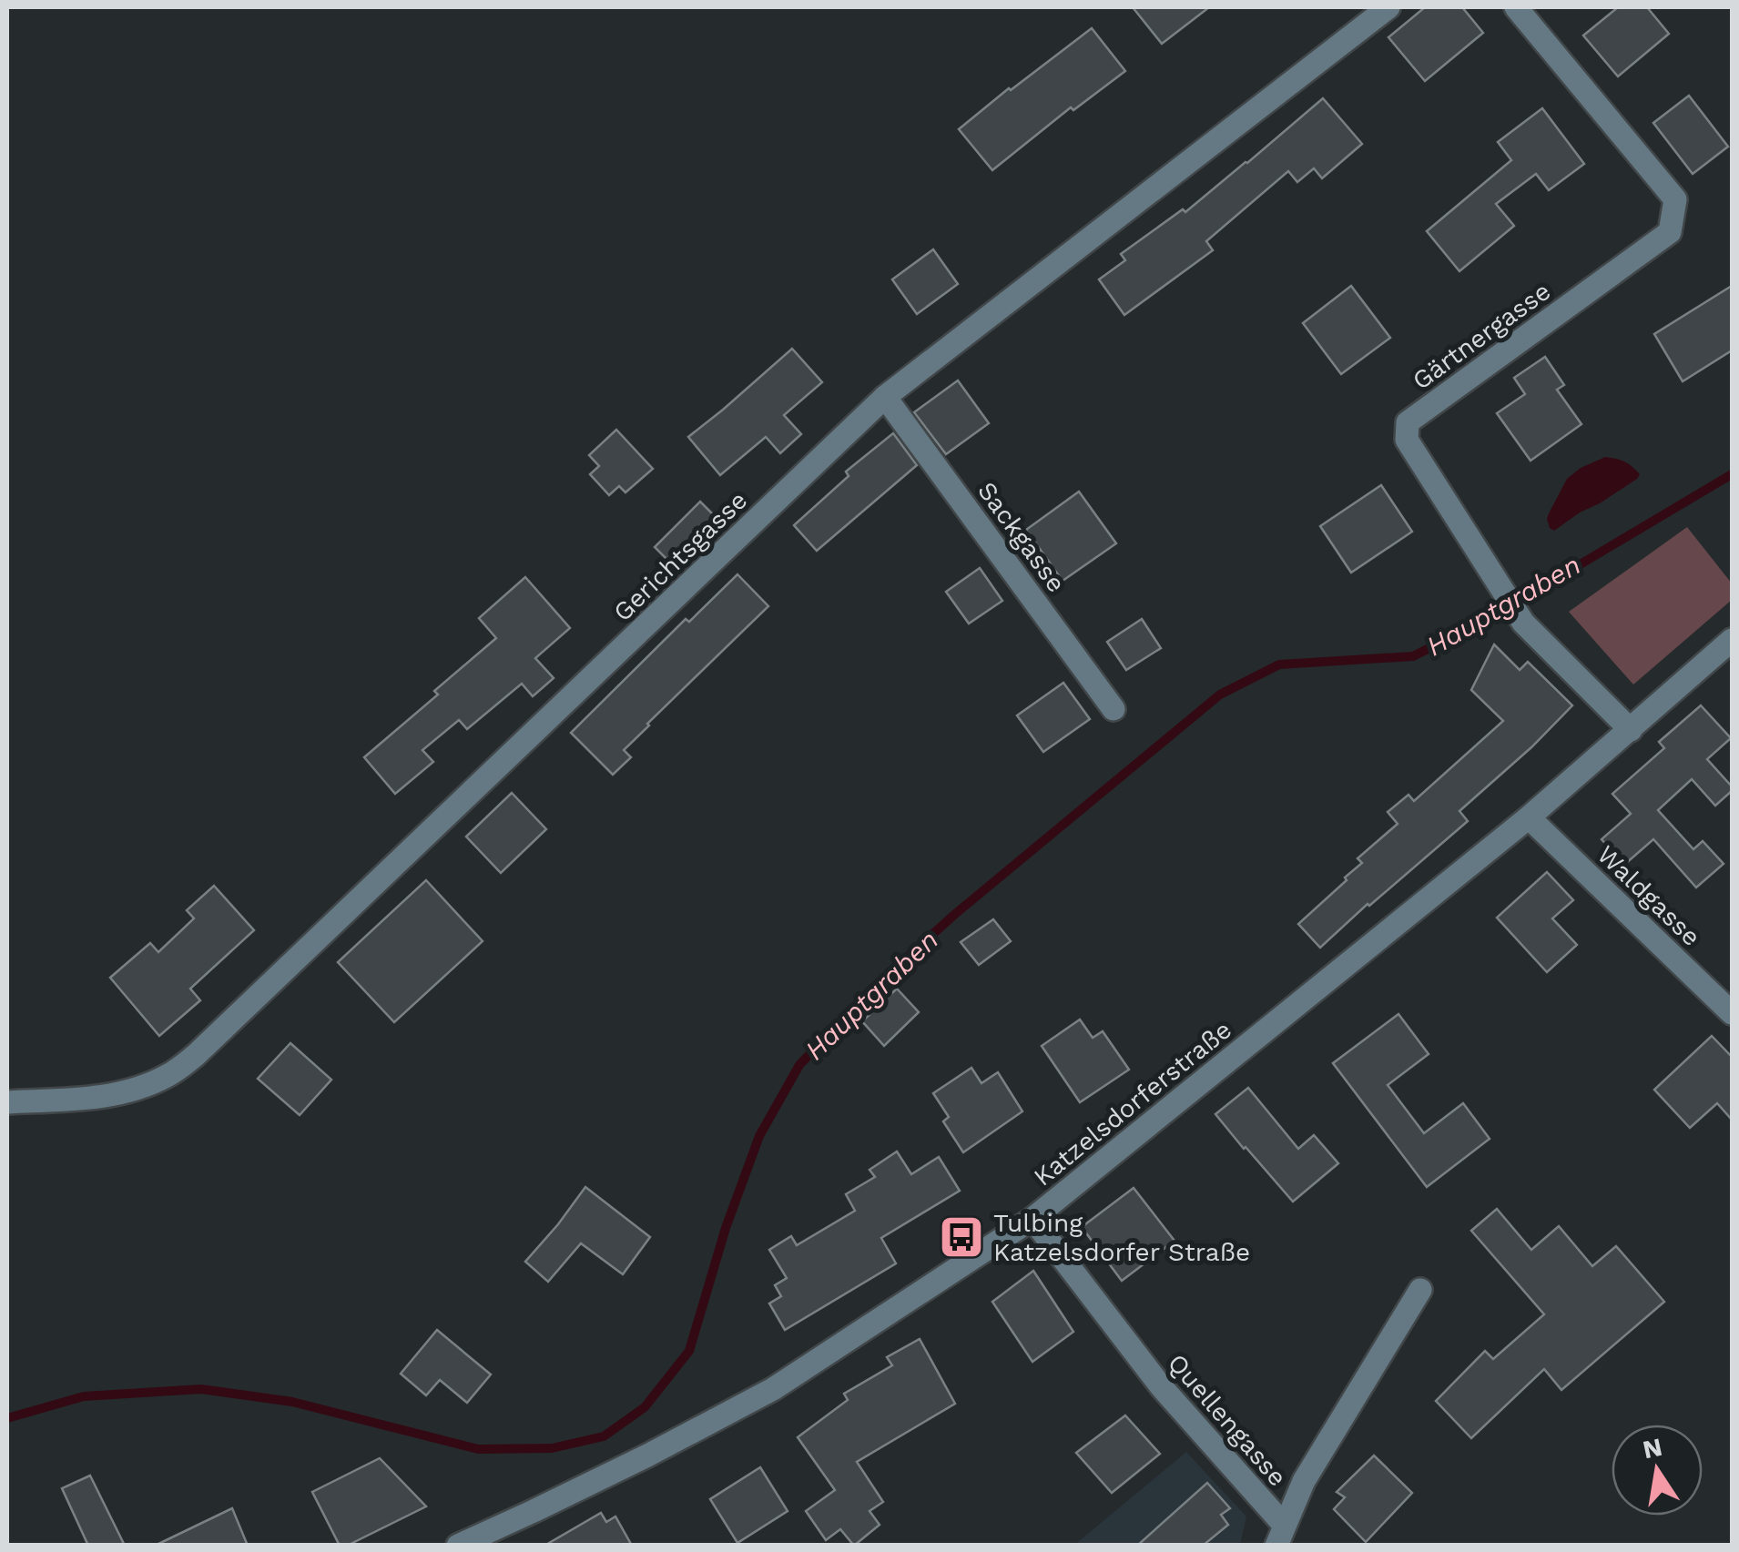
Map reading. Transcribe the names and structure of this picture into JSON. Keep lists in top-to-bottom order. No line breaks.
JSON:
{"streets":{"street":["Gärtnergasse","Sackgasse","Gerichtsgasse","Waldgasse","Katzelsdorferstraße","Quellengasse"]},"crossings":[["Gärtnergasse","Katzelsdorferstraße"],["Sackgasse","Gerichtsgasse"],["Waldgasse","Katzelsdorferstraße"],["Katzelsdorferstraße","Quellengasse"]],"water":["Hauptgraben"],"places":{"bus stop":["Tulbing Katzelsdorfer Straße"]},"north":"top"}
